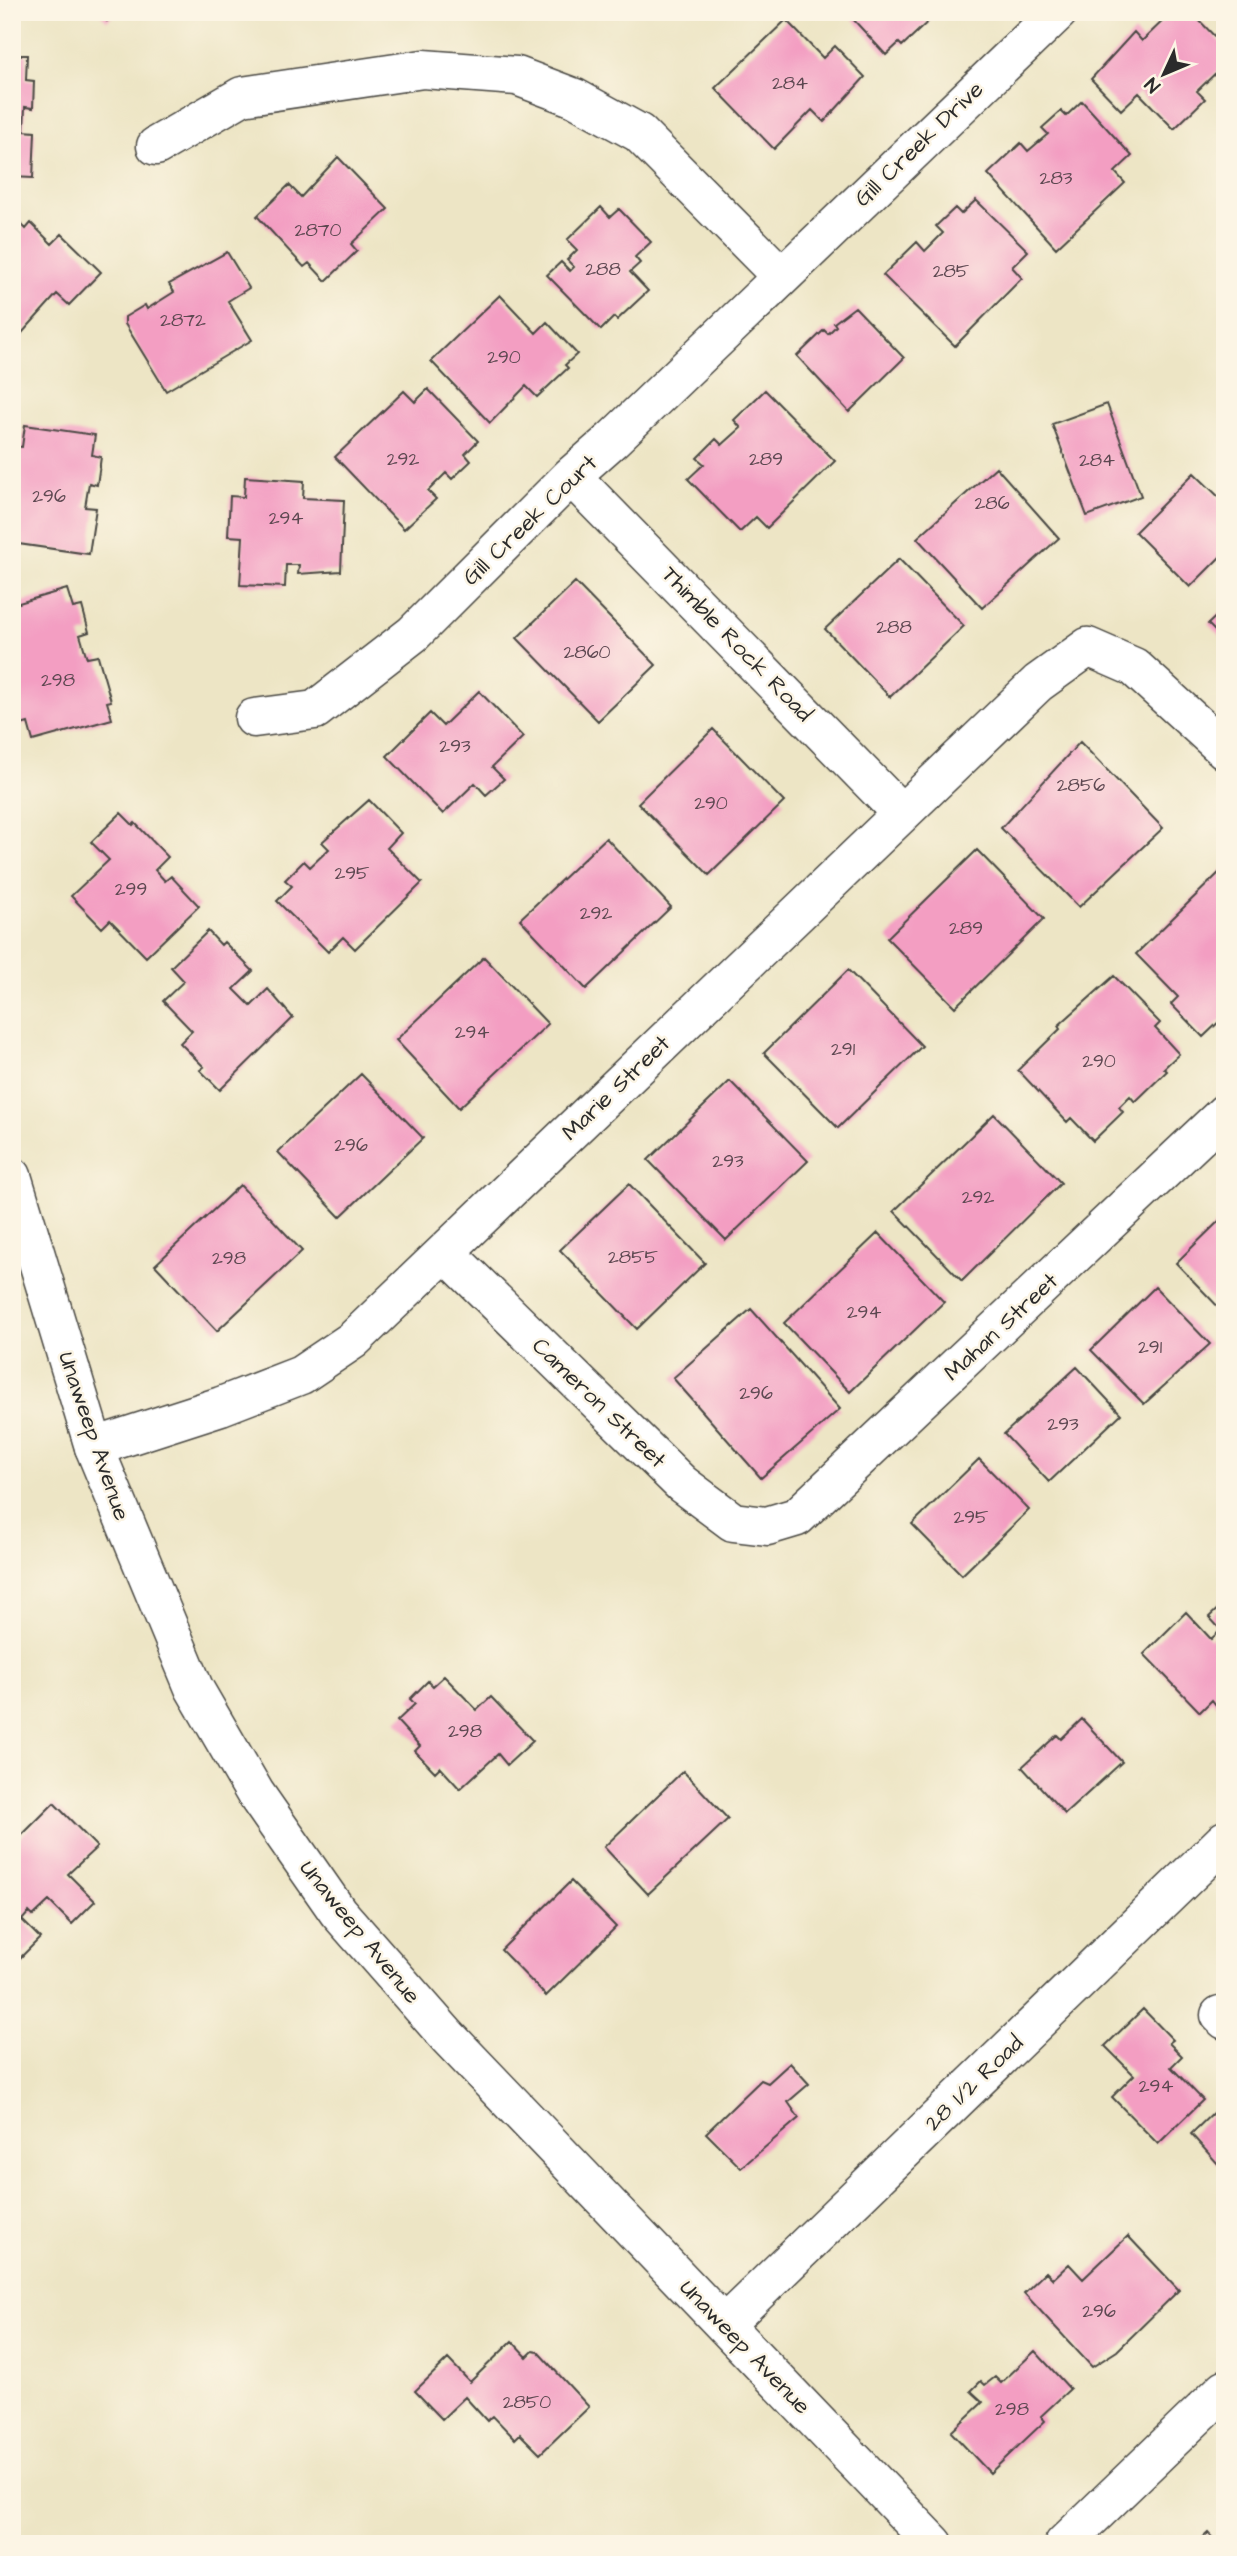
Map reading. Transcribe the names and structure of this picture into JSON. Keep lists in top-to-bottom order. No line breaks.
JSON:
{"streets":{"street":["Gill Creek Drive","Gill Creek Court","Thimble Rock Road","Marie Street","Mahan Street","Cameron Street","Unaweep Avenue","28 1/2 Road"]},"crossings":[["Gill Creek Drive","Gill Creek Court"],["Gill Creek Court","Thimble Rock Road"],["Thimble Rock Road","Marie Street"],["Marie Street","Cameron Street"],["Marie Street","Unaweep Avenue"],["Mahan Street","Cameron Street"],["Unaweep Avenue","28 1/2 Road"]],"house_numbers":["284","283","2870","288","285","2872","290","292","289","284","296","286","294","288","2860","298","293","2856","290","295","299","292","289","294","291","290","296","293","292","2855","298","294","291","296","293","295","298","294","296","2850","298"],"north":"bottom left"}
